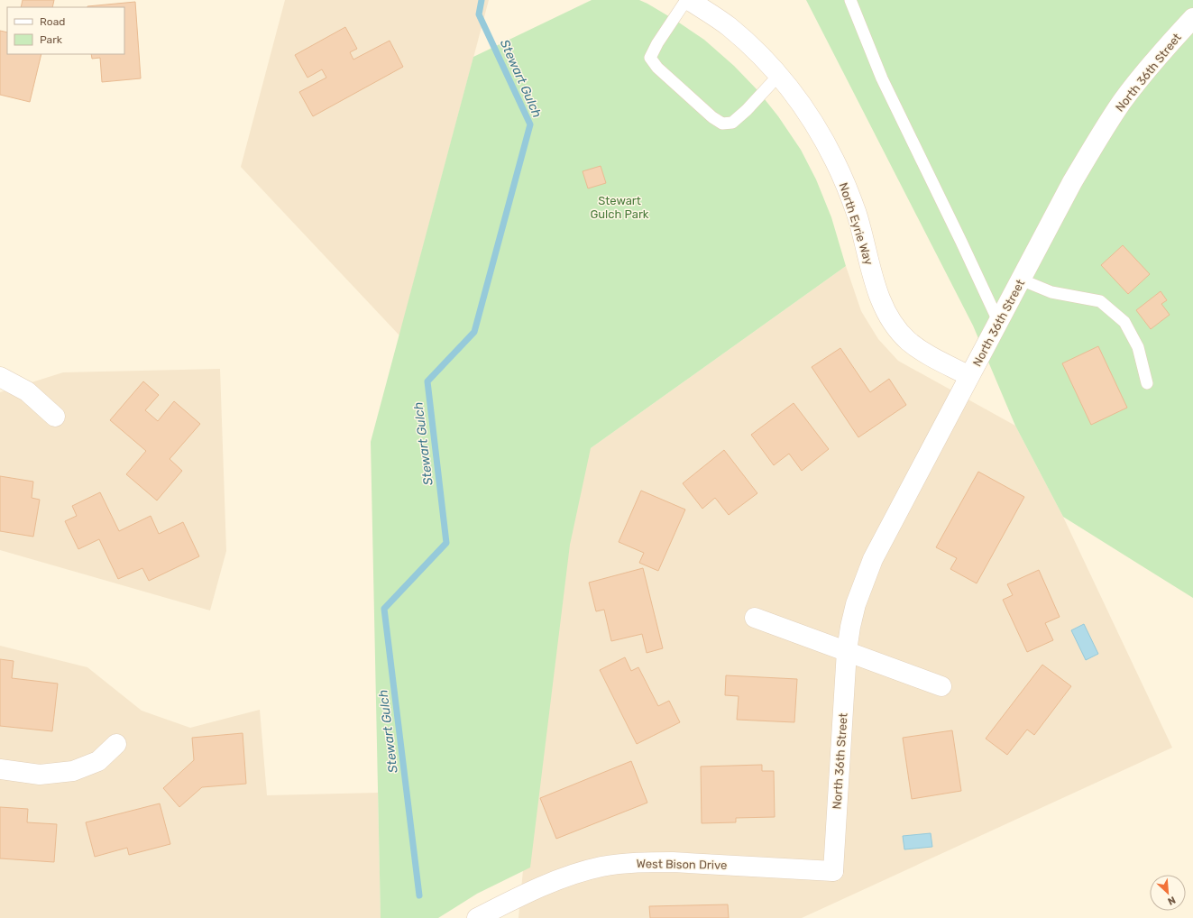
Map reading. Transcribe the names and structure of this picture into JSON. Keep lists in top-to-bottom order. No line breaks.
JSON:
{"streets":{"street":["North 36th Street","North Eyrie Way","West Bison Drive"]},"crossings":[["North 36th Street","North Eyrie Way"],["North 36th Street","West Bison Drive"]],"water":["Stewart Gulch"],"parks":["Stewart Gulch Park"],"legend":["Road","Park"],"north":"bottom right"}
